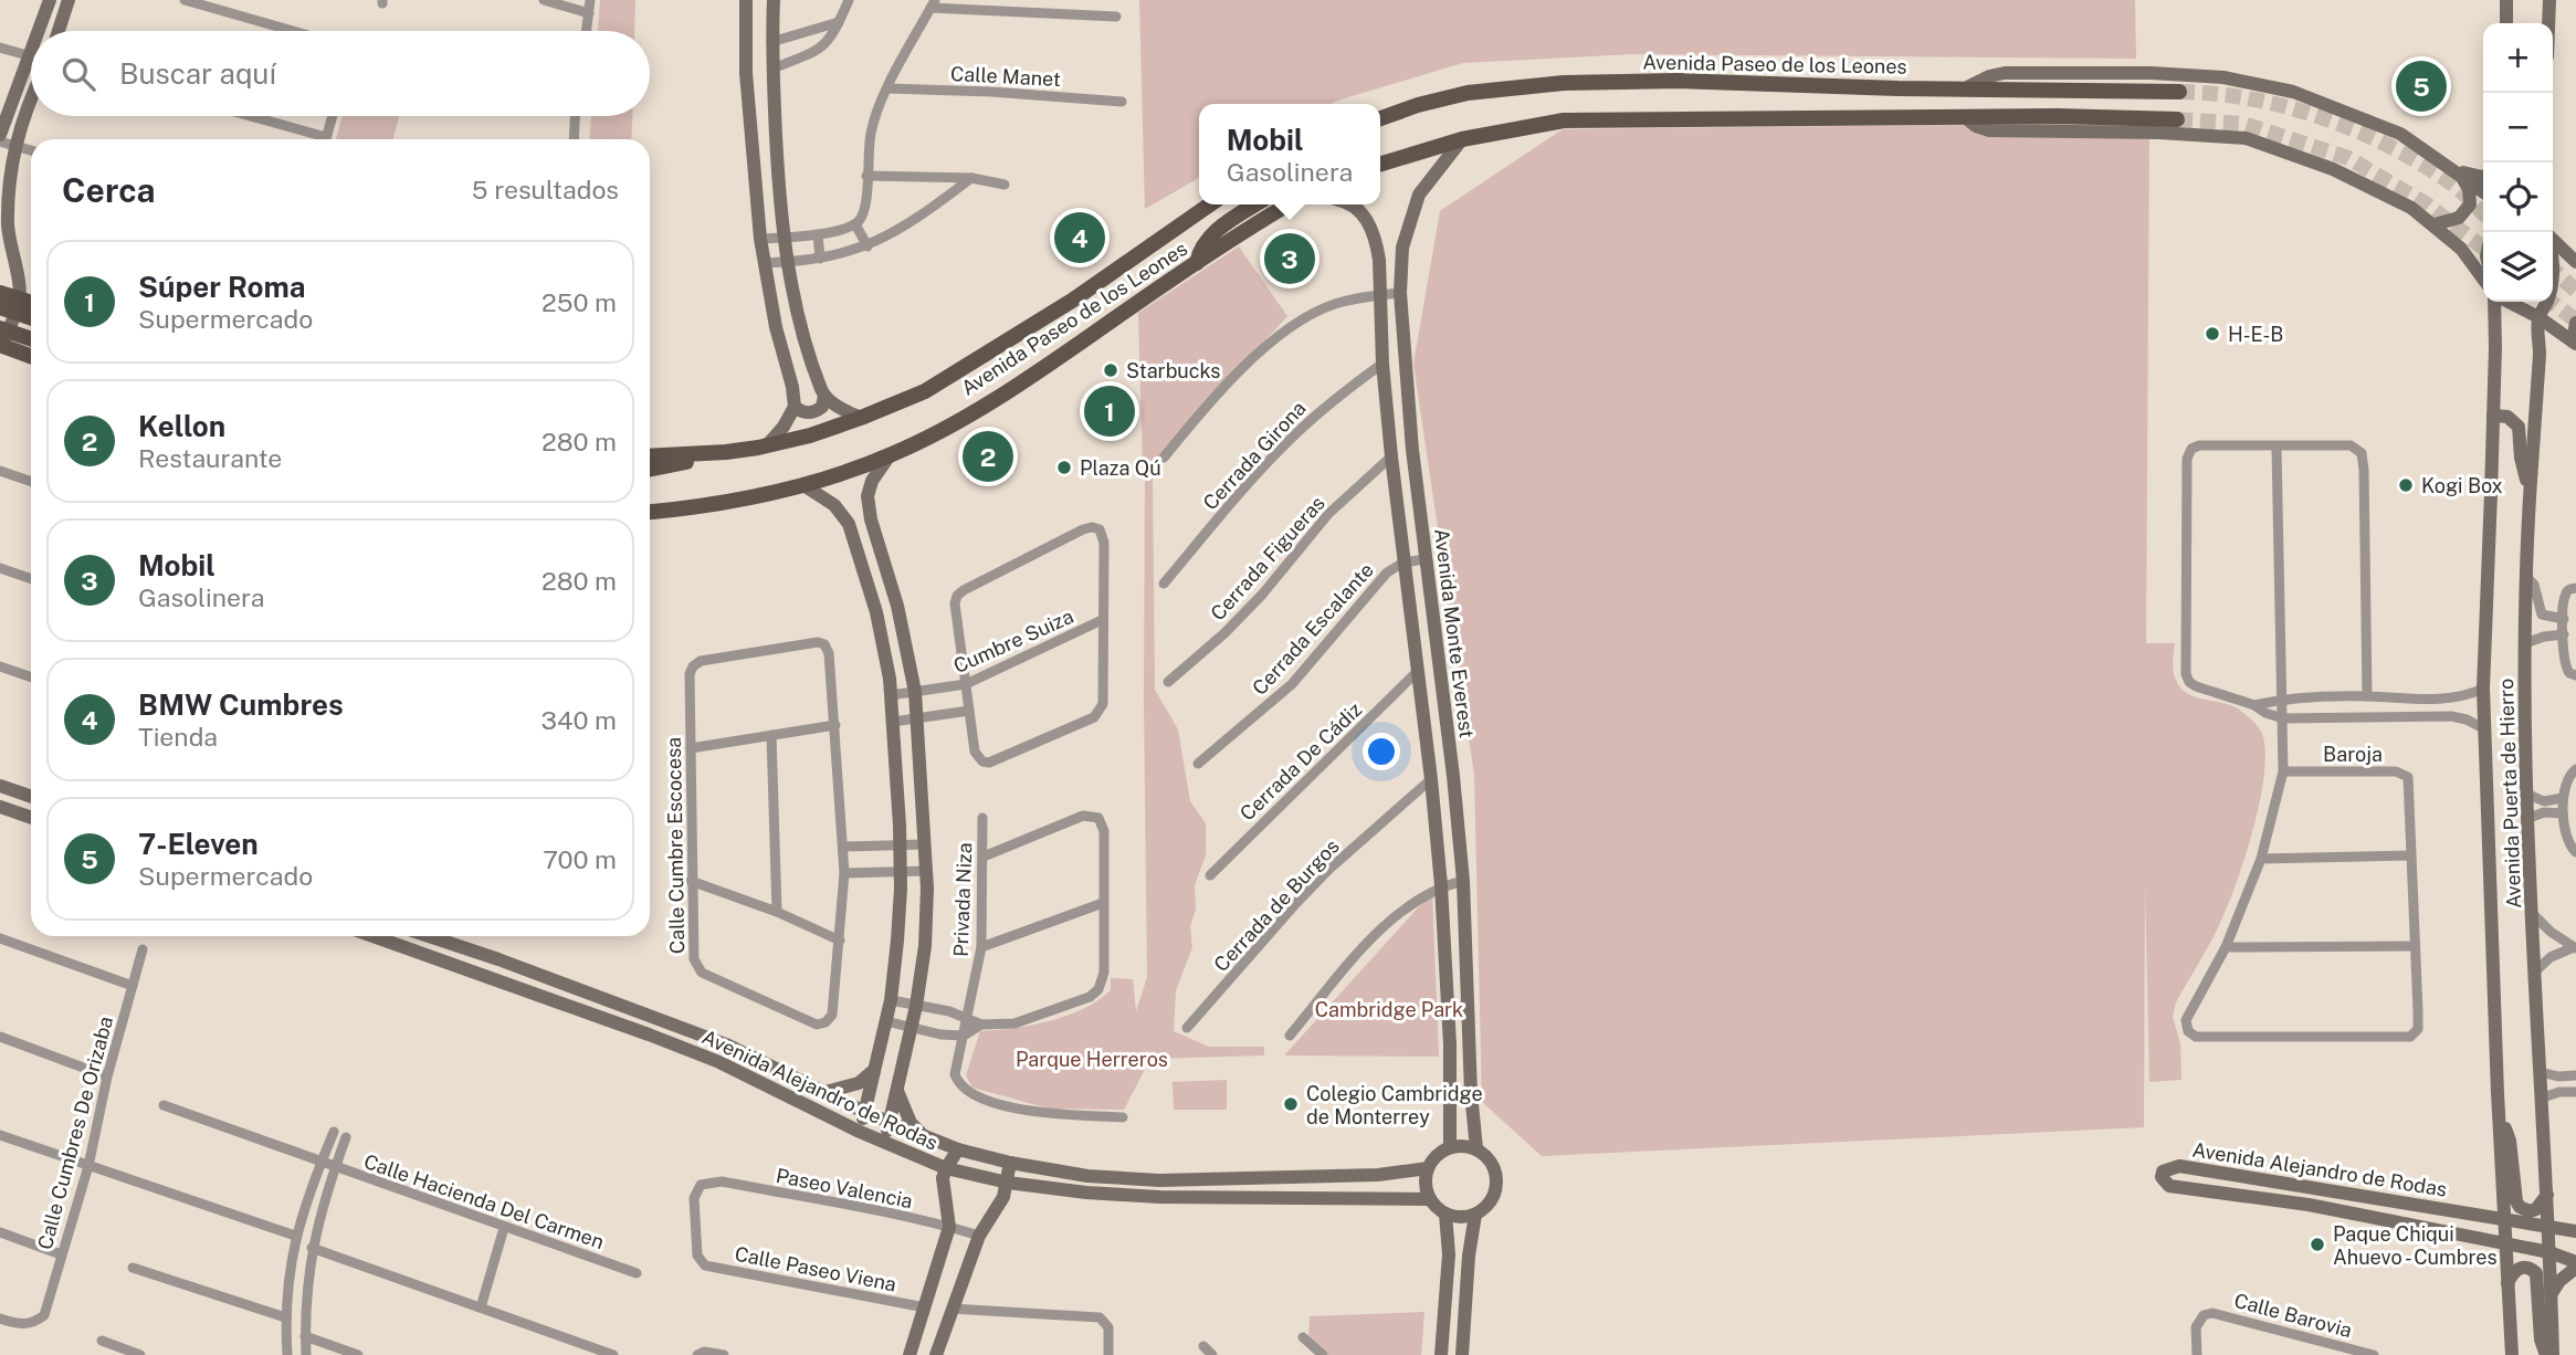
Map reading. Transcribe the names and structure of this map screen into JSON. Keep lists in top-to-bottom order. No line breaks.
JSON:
{"streets":{"main road":["Avenida Paseo de los Leones"],"street":["Calle Manet","Cerrada Girona","Cerrada Figueras","Cerrada Escalante","Avenida Monte Everest","Cumbre Suiza","Baroja","Cerrada De Cádiz","Avenida Puerta de Hierro","Calle Cumbre Escocesa","Privada Niza","Cerrada de Burgos","Avenida Alejandro de Rodas","Calle Cumbres De Orizaba","Paseo Valencia","Calle Hacienda Del Carmen","Calle Paseo Viena","Calle Barovia"]},"crossings":[["Cerrada Girona","Avenida Monte Everest"],["Cerrada Figueras","Avenida Monte Everest"],["Cerrada Escalante","Avenida Monte Everest"],["Avenida Monte Everest","Cerrada De Cádiz"],["Avenida Monte Everest","Cerrada de Burgos"],["Avenida Monte Everest","Avenida Alejandro de Rodas"],["Avenida Puerta de Hierro","Avenida Alejandro de Rodas"],["Paseo Valencia","Calle Paseo Viena"]],"parks":["Cambridge Park","Parque Herreros"],"places":["H-E-B","Starbucks","Plaza Qú","Kogi Box","Colegio Cambridge de Monterrey","Paque Chiqui Ahuevo - Cumbres"],"page":{"map_buttons":["+","−"],"search":"Buscar aquí","pins":["5","4","3","1","2"],"popup":["Mobil","Gasolinera"],"heading":["Cerca","5 resultados"],"list":[{"mark":"1","name":"Súper Roma","note":"Supermercado","value":"250 m"},{"mark":"2","name":"Kellon","note":"Restaurante","value":"280 m"},{"mark":"3","name":"Mobil","note":"Gasolinera","value":"280 m"},{"mark":"4","name":"BMW Cumbres","note":"Tienda","value":"340 m"},{"mark":"5","name":"7-Eleven","note":"Supermercado","value":"700 m"}]}}
